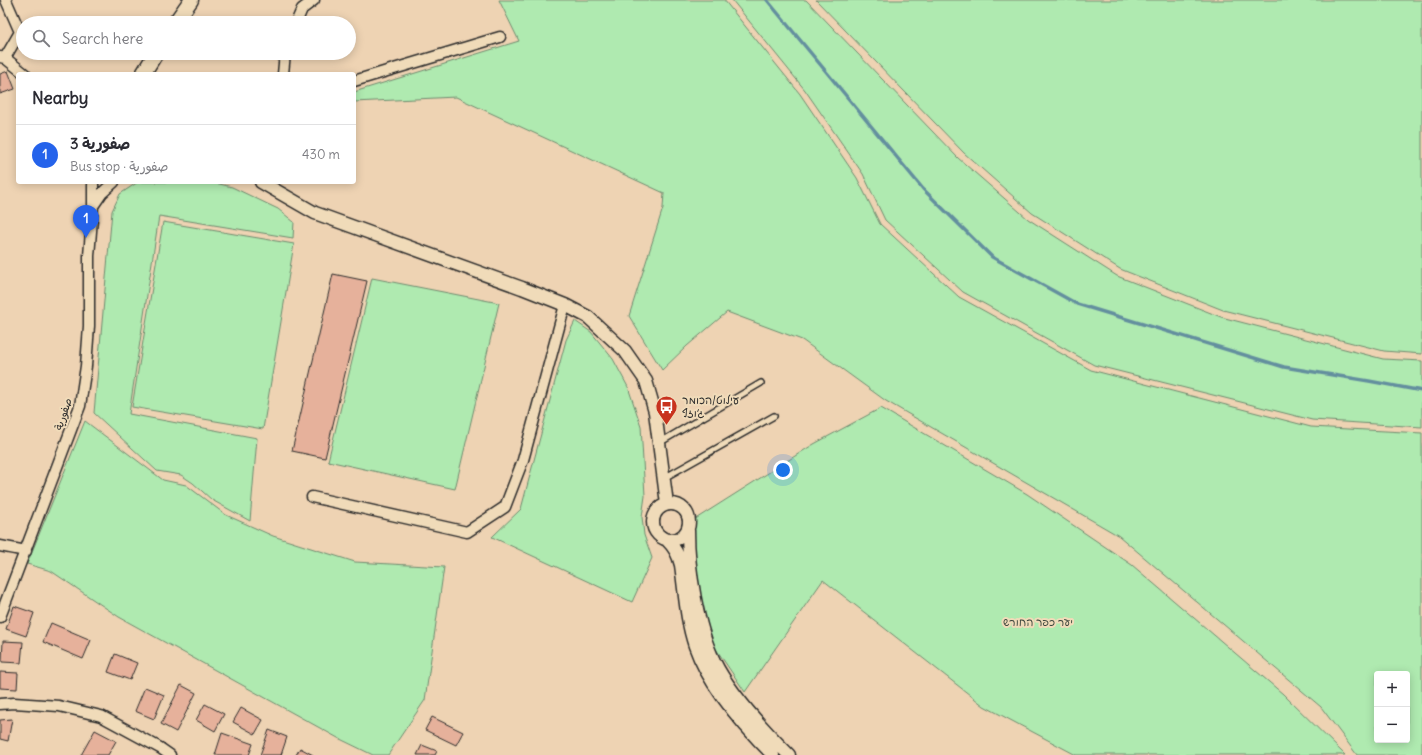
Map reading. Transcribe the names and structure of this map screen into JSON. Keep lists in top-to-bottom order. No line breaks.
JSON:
{"streets":{"street":["صفورية"]},"parks":["יער כפר החורש"],"places":{"bus stop":["עילוט/הכומר ג׳וזף"]},"page":{"search":"Search here","heading":"Nearby","list":[{"mark":"1","name":"صفورية 3","note":"Bus stop · صفورية","value":"430 m"}],"pins":"1","map_buttons":["+","−"]}}
